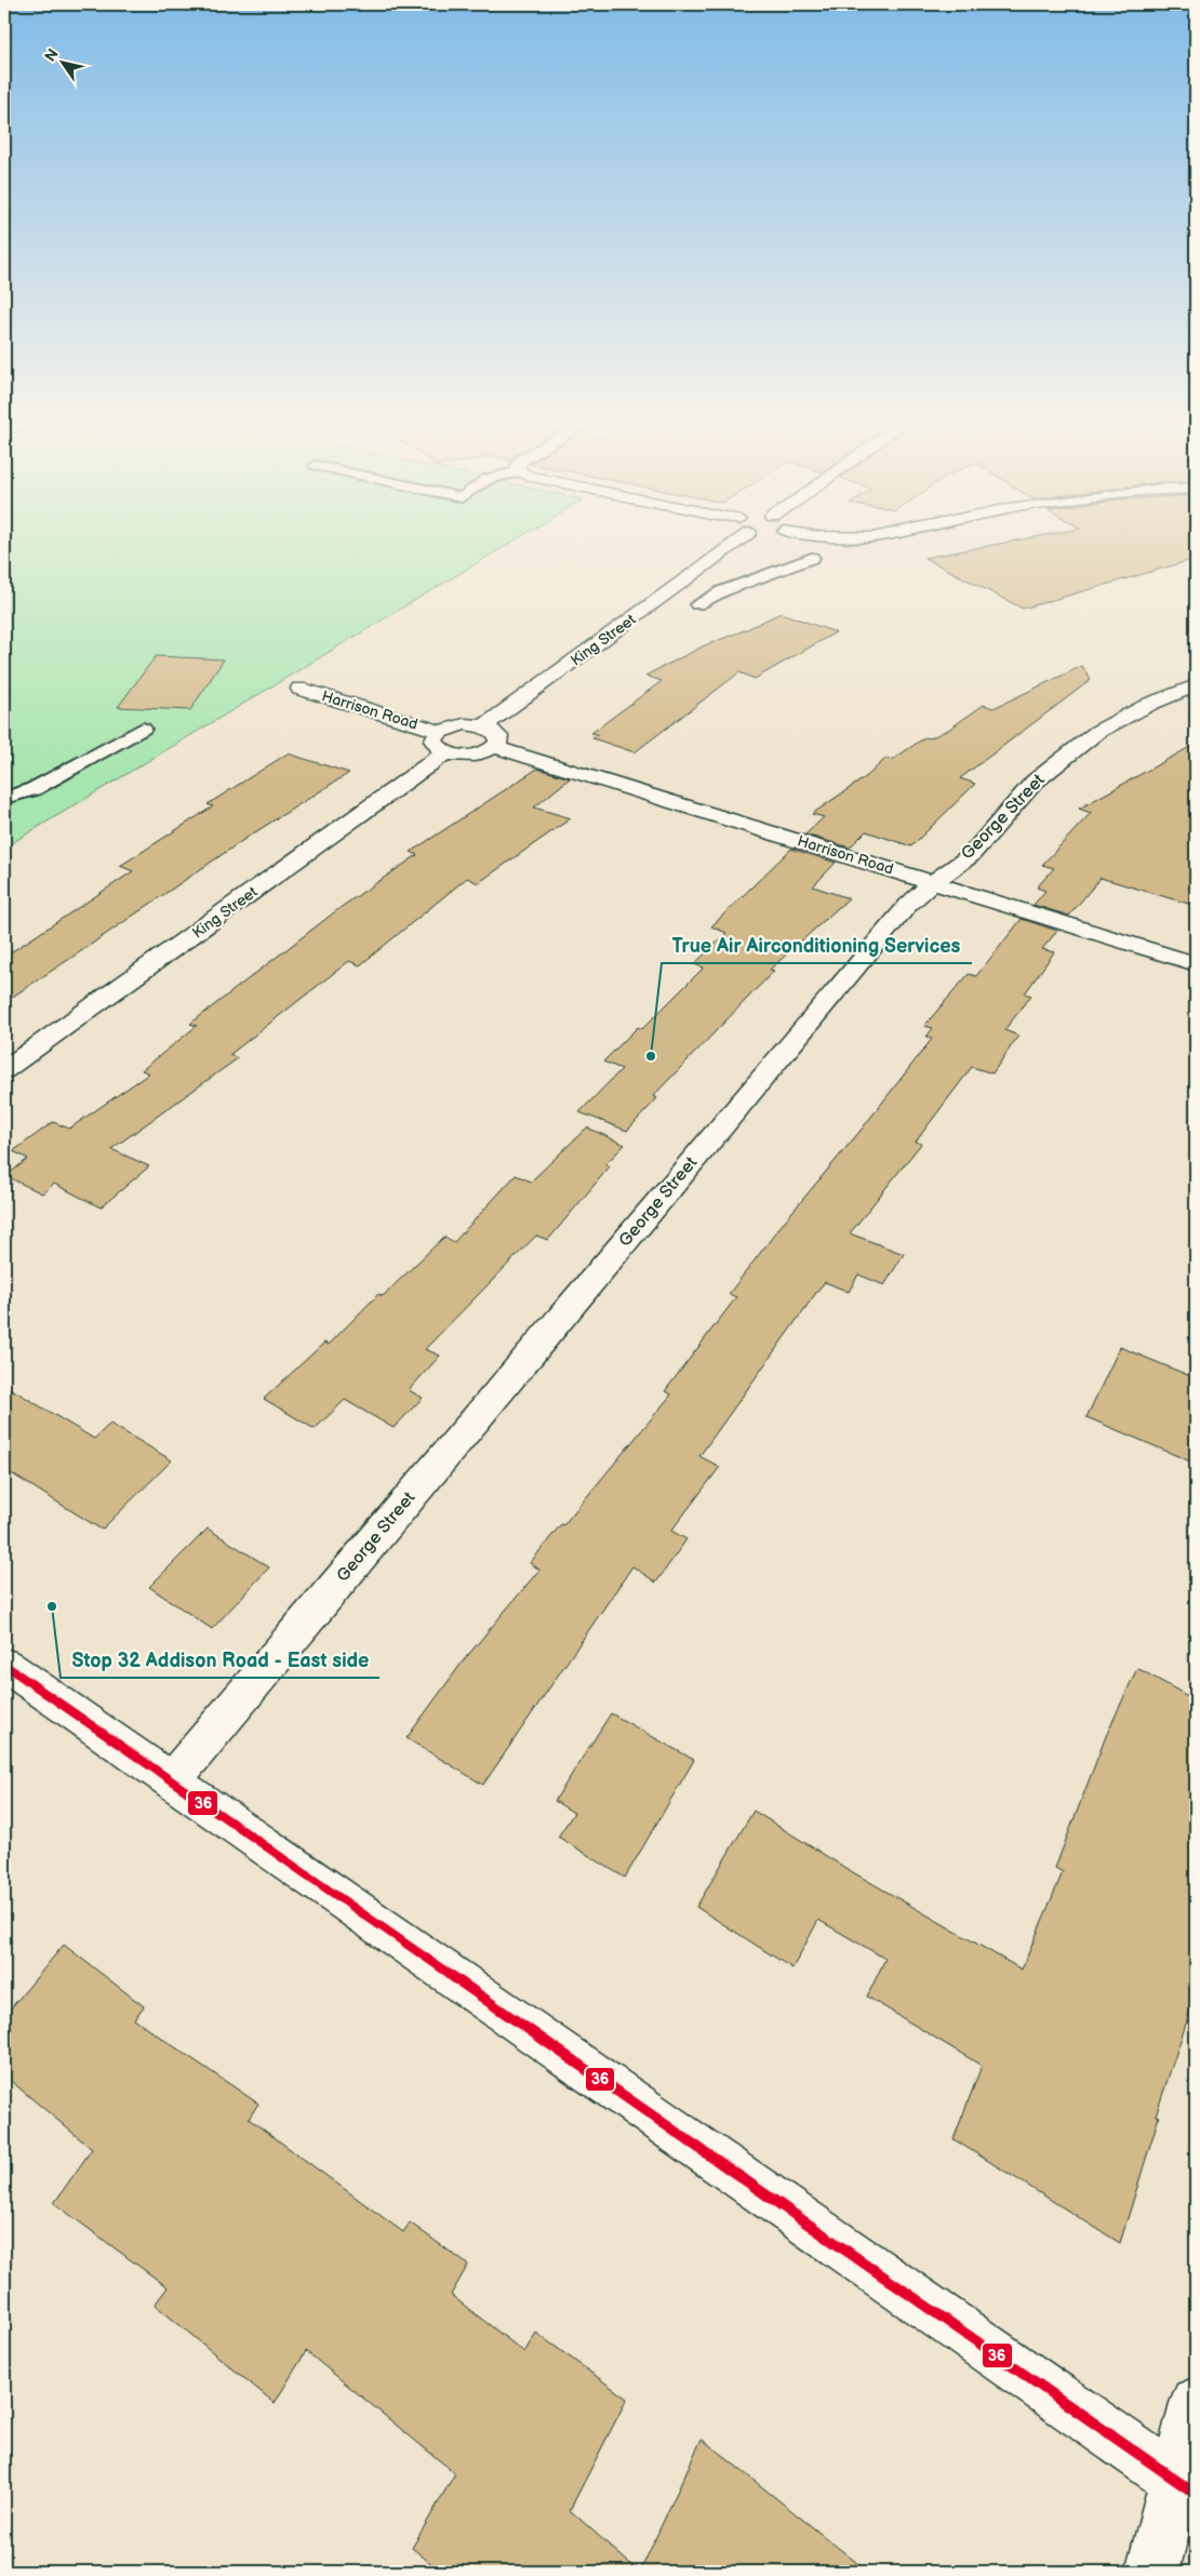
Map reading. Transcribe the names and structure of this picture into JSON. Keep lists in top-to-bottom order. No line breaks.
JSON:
{"streets":{"street":["King Street","Harrison Road","George Street"]},"crossings":[["King Street","Harrison Road"],["Harrison Road","George Street"]],"places":["True Air Airconditioning Services","Stop 32 Addison Road - East side"],"lines":["transit line 36"],"north":"top left"}
